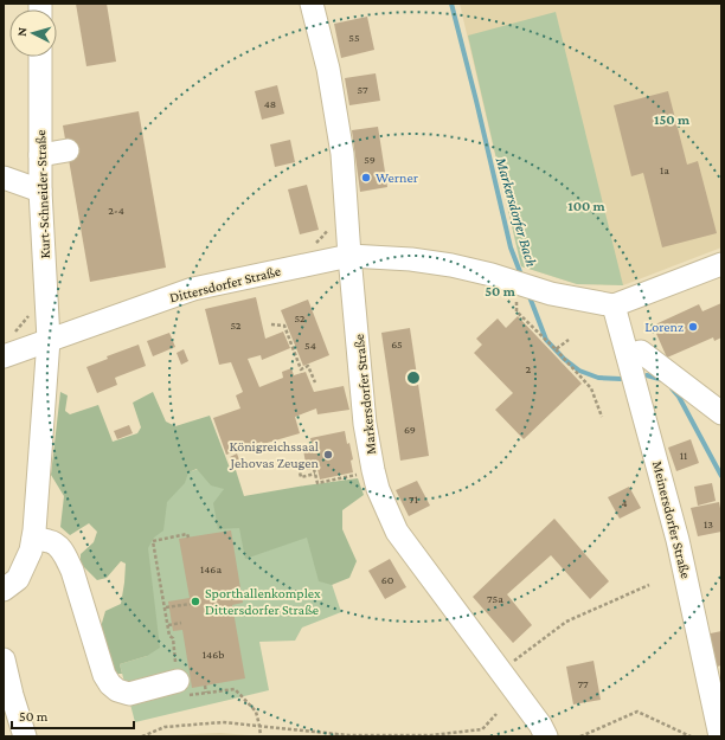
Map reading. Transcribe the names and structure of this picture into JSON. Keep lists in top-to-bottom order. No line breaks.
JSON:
{"streets":{"street":["Kurt-Schneider-Straße","Dittersdorfer Straße","Markersdorfer Straße","Meinersdorfer Straße"]},"crossings":[["Kurt-Schneider-Straße","Dittersdorfer Straße"],["Dittersdorfer Straße","Markersdorfer Straße"],["Dittersdorfer Straße","Meinersdorfer Straße"]],"water":["Markersdorfer Bach"],"places":["Werner","Lorenz","Königreichssaal Jehovas Zeugen","Sporthallenkomplex Dittersdorfer Straße"],"house_numbers":["55","57","48","59","1a","2-4","52","52","65","54","2","69","11","71","4","13","146a","60","75a","146b","77"],"scale_bar":"50 m","north":"left","rings":["150 m","100 m","50 m"]}
